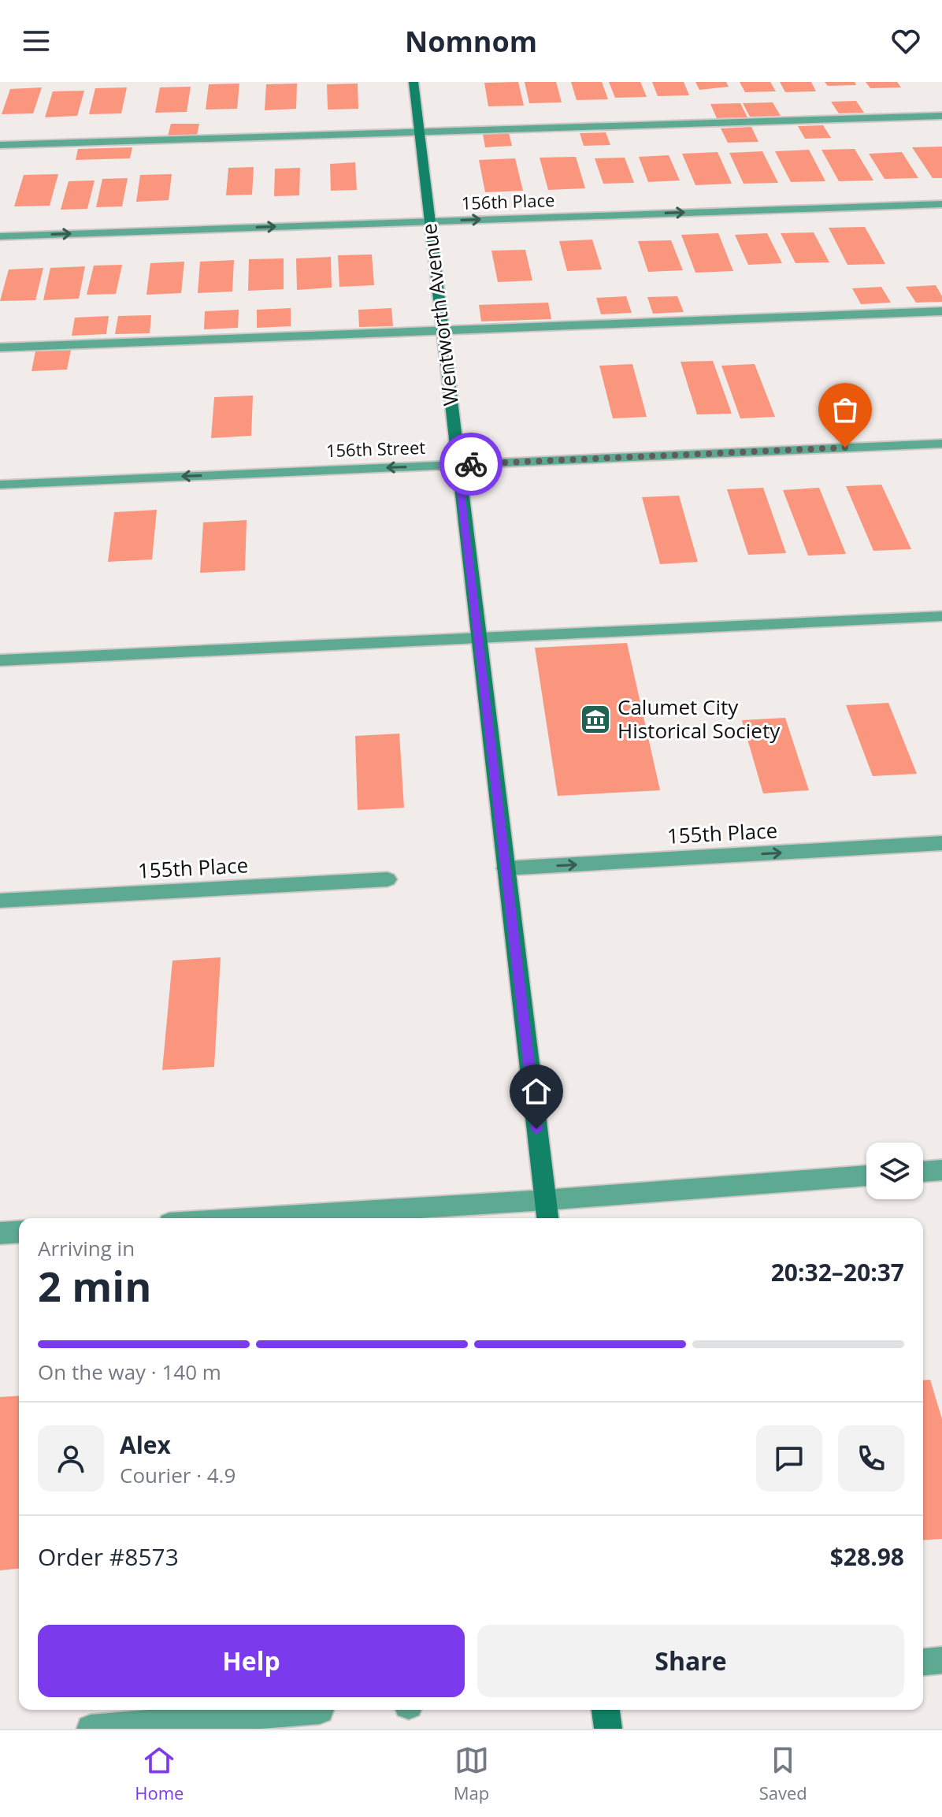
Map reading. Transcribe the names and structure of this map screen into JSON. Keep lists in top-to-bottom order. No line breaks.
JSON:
{"streets":{"street":["156th Place","Wentworth Avenue","156th Street","155th Place"]},"crossings":[["156th Place","Wentworth Avenue"],["Wentworth Avenue","156th Street"],["Wentworth Avenue","155th Place"]],"one_way":["155th Place"],"places":{"museum":["Calumet City Historical Society"]},"page":{"header":"Nomnom","heading":["2 min","Arriving in","20:32–20:37"],"panel":["Alex","Courier · 4.9","Order #8573","$28.98"],"bar":"On the way · 140 m","buttons":["Help","Share"],"tabs":["Home","Map","Saved"]}}
